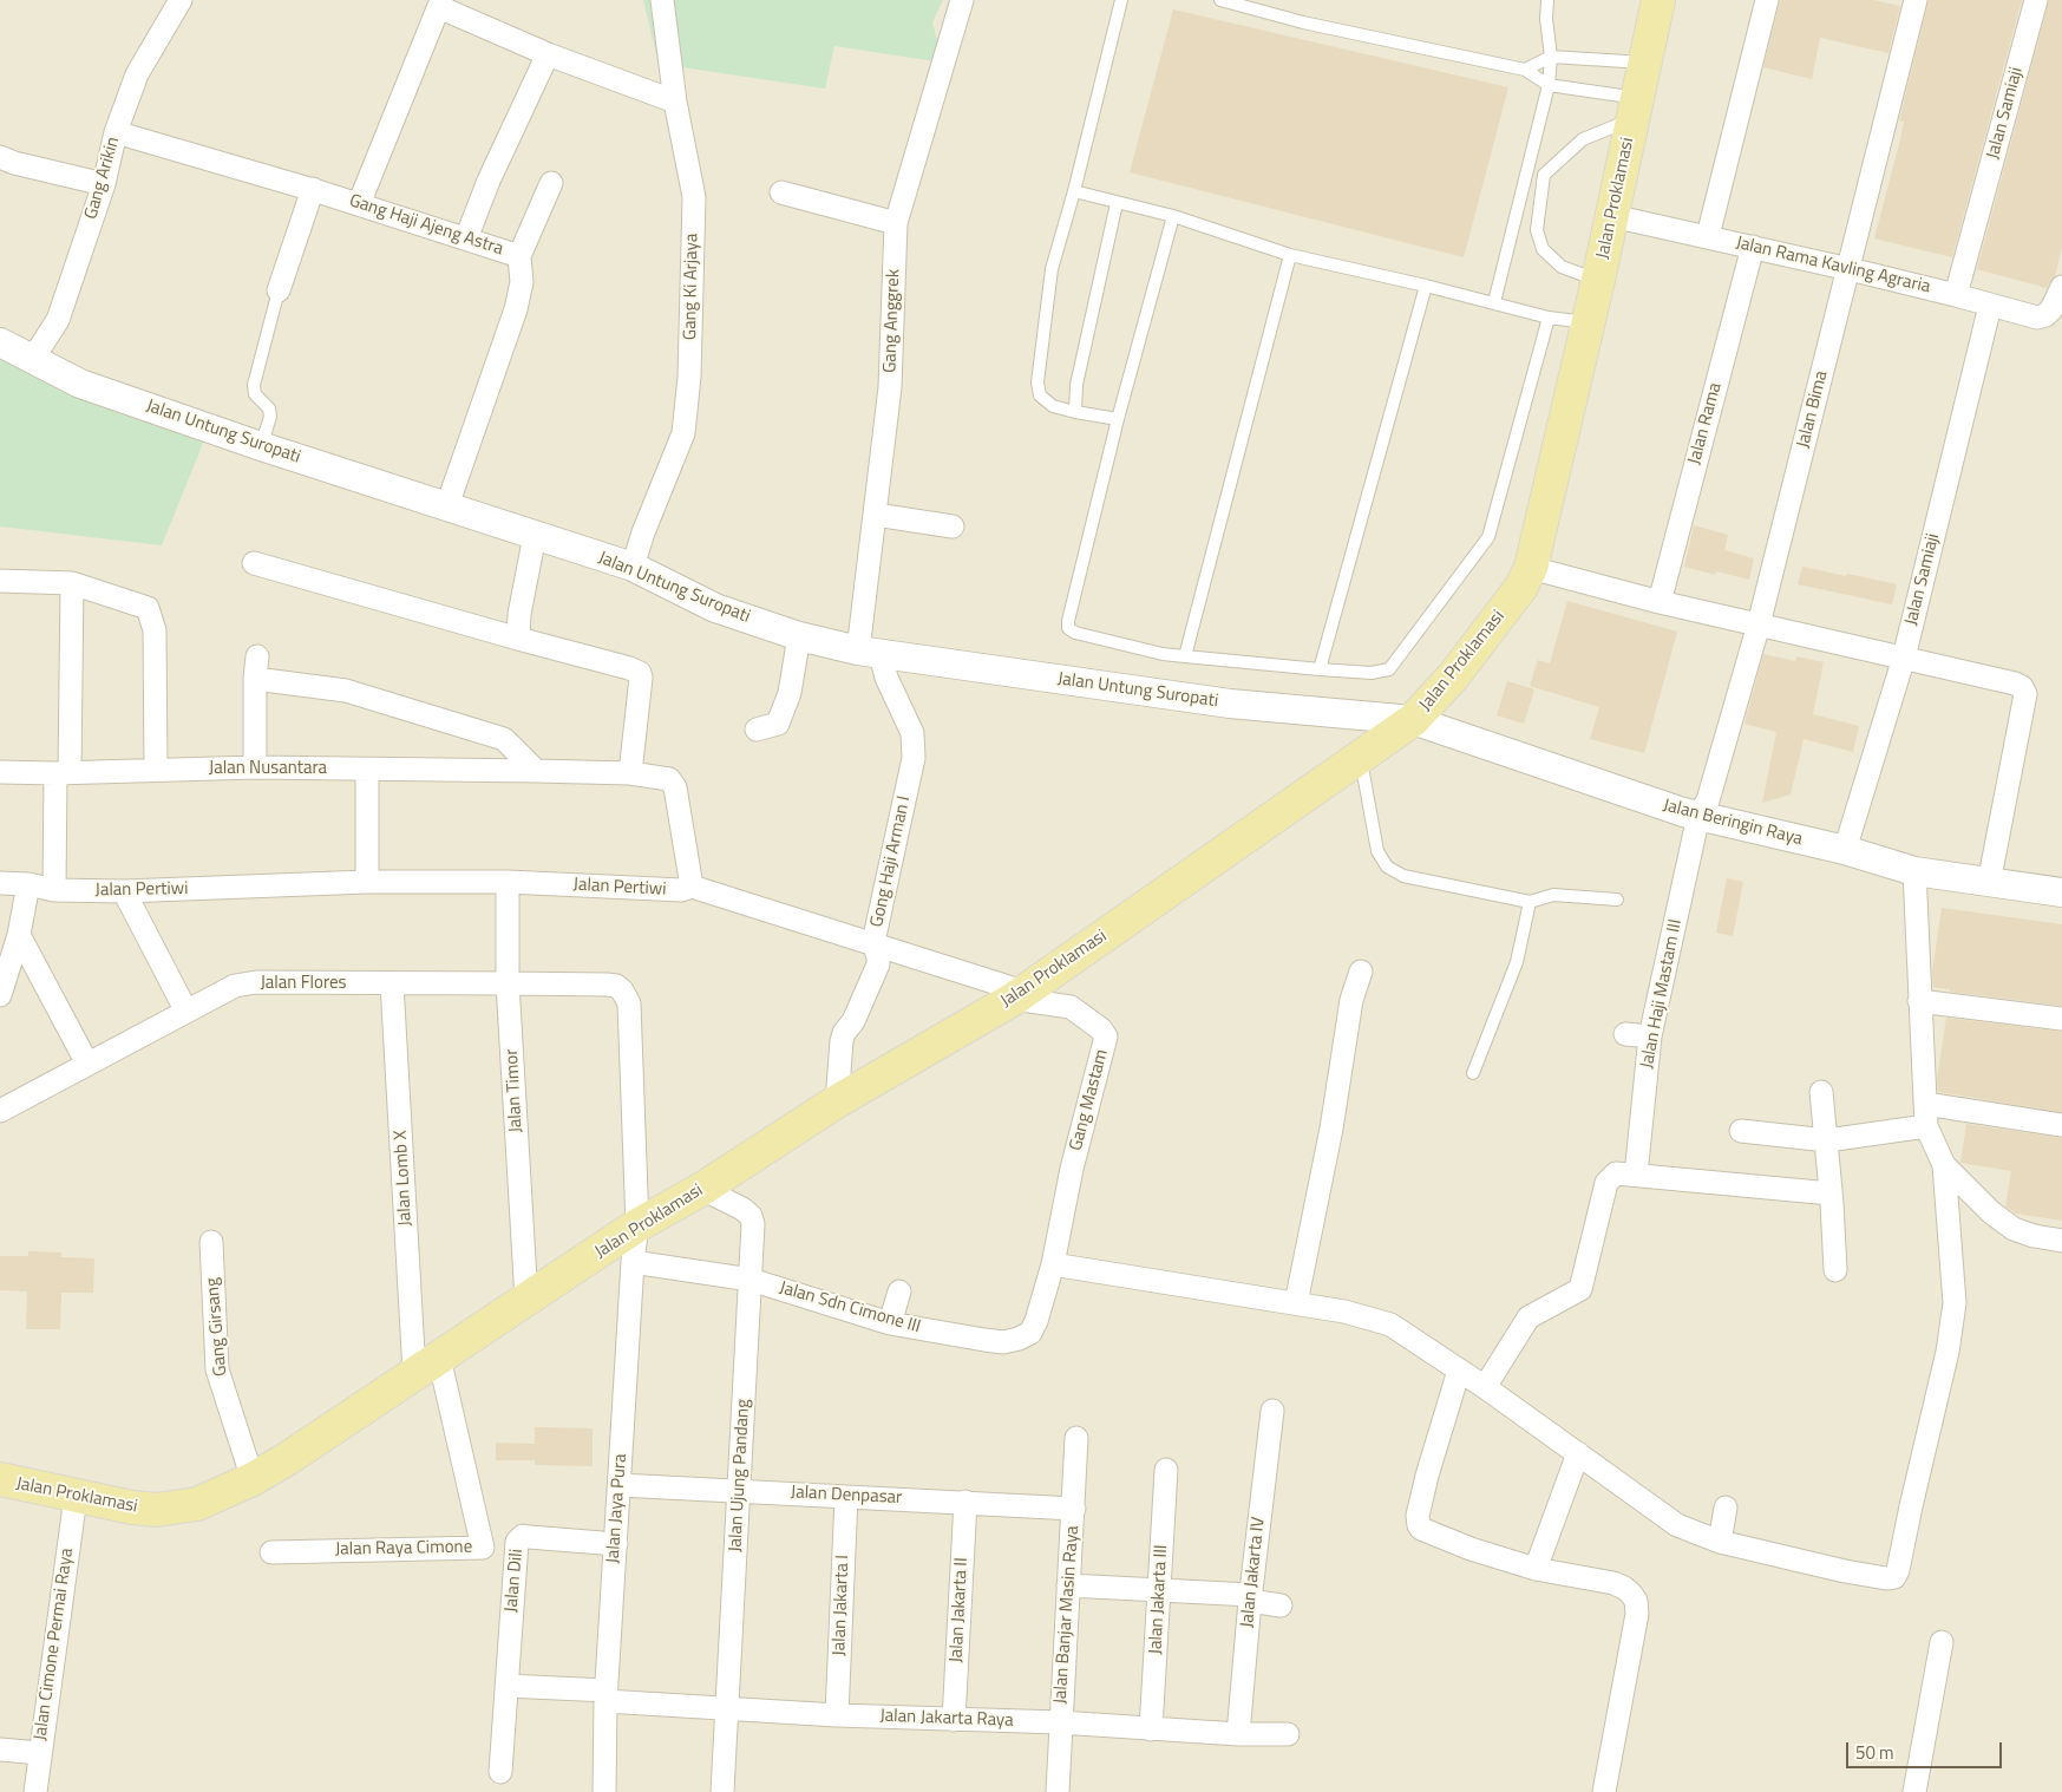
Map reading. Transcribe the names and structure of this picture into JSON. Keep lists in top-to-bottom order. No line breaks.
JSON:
{"streets":{"main road":["Jalan Proklamasi"],"street":["Jalan Samiaji","Gang Arikin","Gang Haji Ajeng Astra","Jalan Rama Kavling Agraria","Gang Ki Arjaya","Gang Anggrek","Jalan Bima","Jalan Rama","Jalan Untung Suropati","Jalan Nusantara","Jalan Beringin Raya","Gong Haji Arman I","Jalan Pertiwi","Jalan Flores","Jalan Haji Mastam III","Jalan Timor","Gang Mastam","Jalan Lomb X","Jalan Sdn Cimone III","Gang Girsang","Jalan Ujung Pandang","Jalan Denpasar","Jalan Jaya Pura","Jalan Raya Cimone","Jalan Jakarta IV","Jalan Dili","Jalan Jakarta III","Jalan Jakarta I","Jalan Jakarta II","Jalan Banjar Masin Raya","Jalan Cimone Permai Raya","Jalan Jakarta Raya"]},"crossings":[["Jalan Samiaji","Jalan Rama Kavling Agraria"],["Jalan Samiaji","Jalan Beringin Raya"],["Gang Arikin","Gang Haji Ajeng Astra"],["Gang Arikin","Jalan Untung Suropati"],["Jalan Proklamasi","Jalan Rama Kavling Agraria"],["Jalan Proklamasi","Jalan Untung Suropati"],["Jalan Proklamasi","Jalan Beringin Raya"],["Jalan Proklamasi","Gong Haji Arman I"],["Jalan Proklamasi","Jalan Timor"],["Jalan Proklamasi","Gang Mastam"],["Jalan Proklamasi","Jalan Lomb X"],["Jalan Proklamasi","Gang Girsang"],["Jalan Proklamasi","Jalan Ujung Pandang"],["Jalan Proklamasi","Jalan Jaya Pura"],["Jalan Proklamasi","Jalan Raya Cimone"],["Jalan Proklamasi","Jalan Cimone Permai Raya"],["Gang Haji Ajeng Astra","Jalan Untung Suropati"],["Jalan Rama Kavling Agraria","Jalan Bima"],["Jalan Rama Kavling Agraria","Jalan Rama"],["Gang Ki Arjaya","Jalan Untung Suropati"],["Gang Anggrek","Jalan Untung Suropati"],["Gang Anggrek","Gong Haji Arman I"],["Jalan Bima","Jalan Beringin Raya"],["Jalan Bima","Jalan Haji Mastam III"],["Jalan Untung Suropati","Jalan Beringin Raya"],["Jalan Untung Suropati","Gong Haji Arman I"],["Jalan Nusantara","Jalan Pertiwi"],["Jalan Beringin Raya","Jalan Haji Mastam III"],["Jalan Pertiwi","Jalan Timor"],["Jalan Flores","Jalan Timor"],["Jalan Flores","Jalan Lomb X"],["Jalan Flores","Jalan Jaya Pura"],["Gang Mastam","Jalan Sdn Cimone III"],["Jalan Lomb X","Jalan Raya Cimone"],["Jalan Sdn Cimone III","Jalan Ujung Pandang"],["Jalan Sdn Cimone III","Jalan Jaya Pura"],["Jalan Ujung Pandang","Jalan Denpasar"],["Jalan Ujung Pandang","Jalan Jakarta Raya"],["Jalan Denpasar","Jalan Jaya Pura"],["Jalan Denpasar","Jalan Jakarta I"],["Jalan Denpasar","Jalan Jakarta II"],["Jalan Denpasar","Jalan Banjar Masin Raya"],["Jalan Jaya Pura","Jalan Dili"],["Jalan Jaya Pura","Jalan Jakarta Raya"],["Jalan Jakarta IV","Jalan Jakarta Raya"],["Jalan Jakarta III","Jalan Jakarta Raya"],["Jalan Jakarta I","Jalan Jakarta Raya"],["Jalan Jakarta II","Jalan Jakarta Raya"],["Jalan Banjar Masin Raya","Jalan Jakarta Raya"]],"scale_bar":"50 m"}
